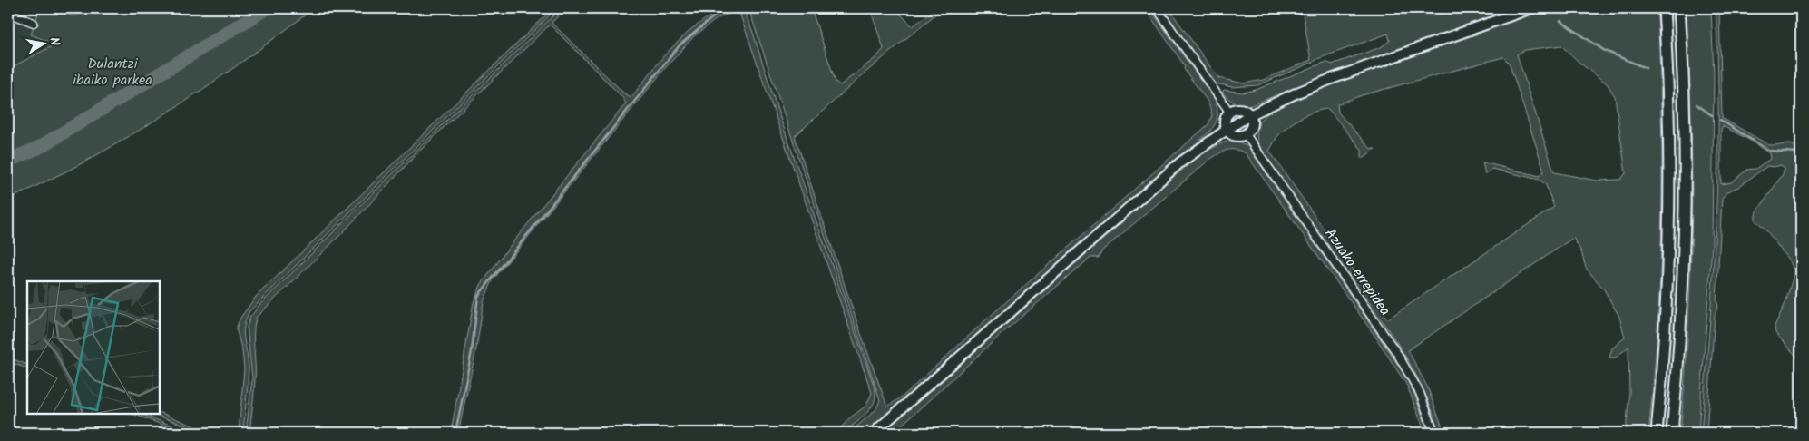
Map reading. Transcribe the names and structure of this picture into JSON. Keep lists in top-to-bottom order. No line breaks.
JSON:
{"streets":{"street":["Azuako errepidea"]},"parks":["Dulantzi ibaiko parkea"],"north":"right"}
